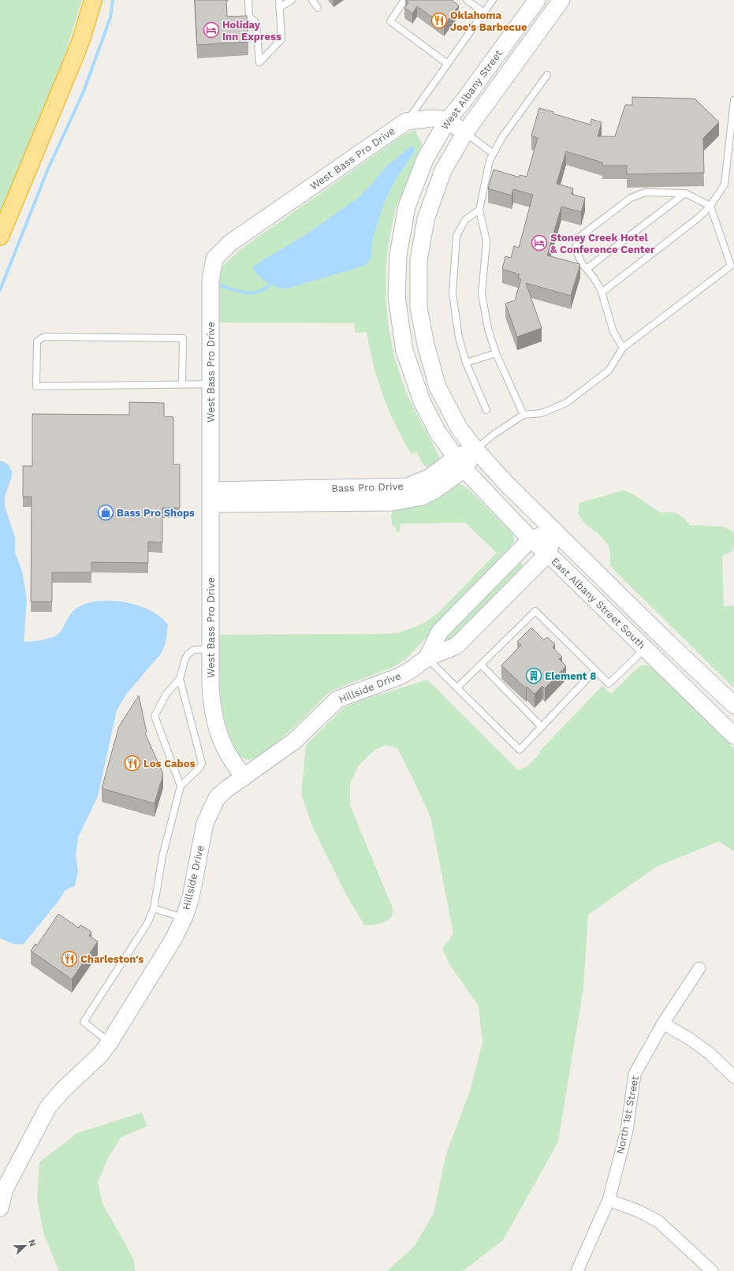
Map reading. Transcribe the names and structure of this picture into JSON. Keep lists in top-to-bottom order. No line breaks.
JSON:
{"streets":{"street":["West Albany Street","West Bass Pro Drive","Bass Pro Drive","East Albany Street South","Hillside Drive","North 1st Street"]},"crossings":[["West Albany Street","West Bass Pro Drive"],["West Albany Street","Bass Pro Drive"],["West Albany Street","East Albany Street South"],["West Bass Pro Drive","Bass Pro Drive"],["West Bass Pro Drive","Hillside Drive"],["Bass Pro Drive","East Albany Street South"],["East Albany Street South","Hillside Drive"]],"places":{"restaurant":["Oklahoma Joe's Barbecue","Los Cabos","Charleston's"],"hotel":["Holiday Inn Express","Stoney Creek Hotel & Conference Center"],"shop":["Bass Pro Shops"],"building":["Element 8"]},"north":"right"}
